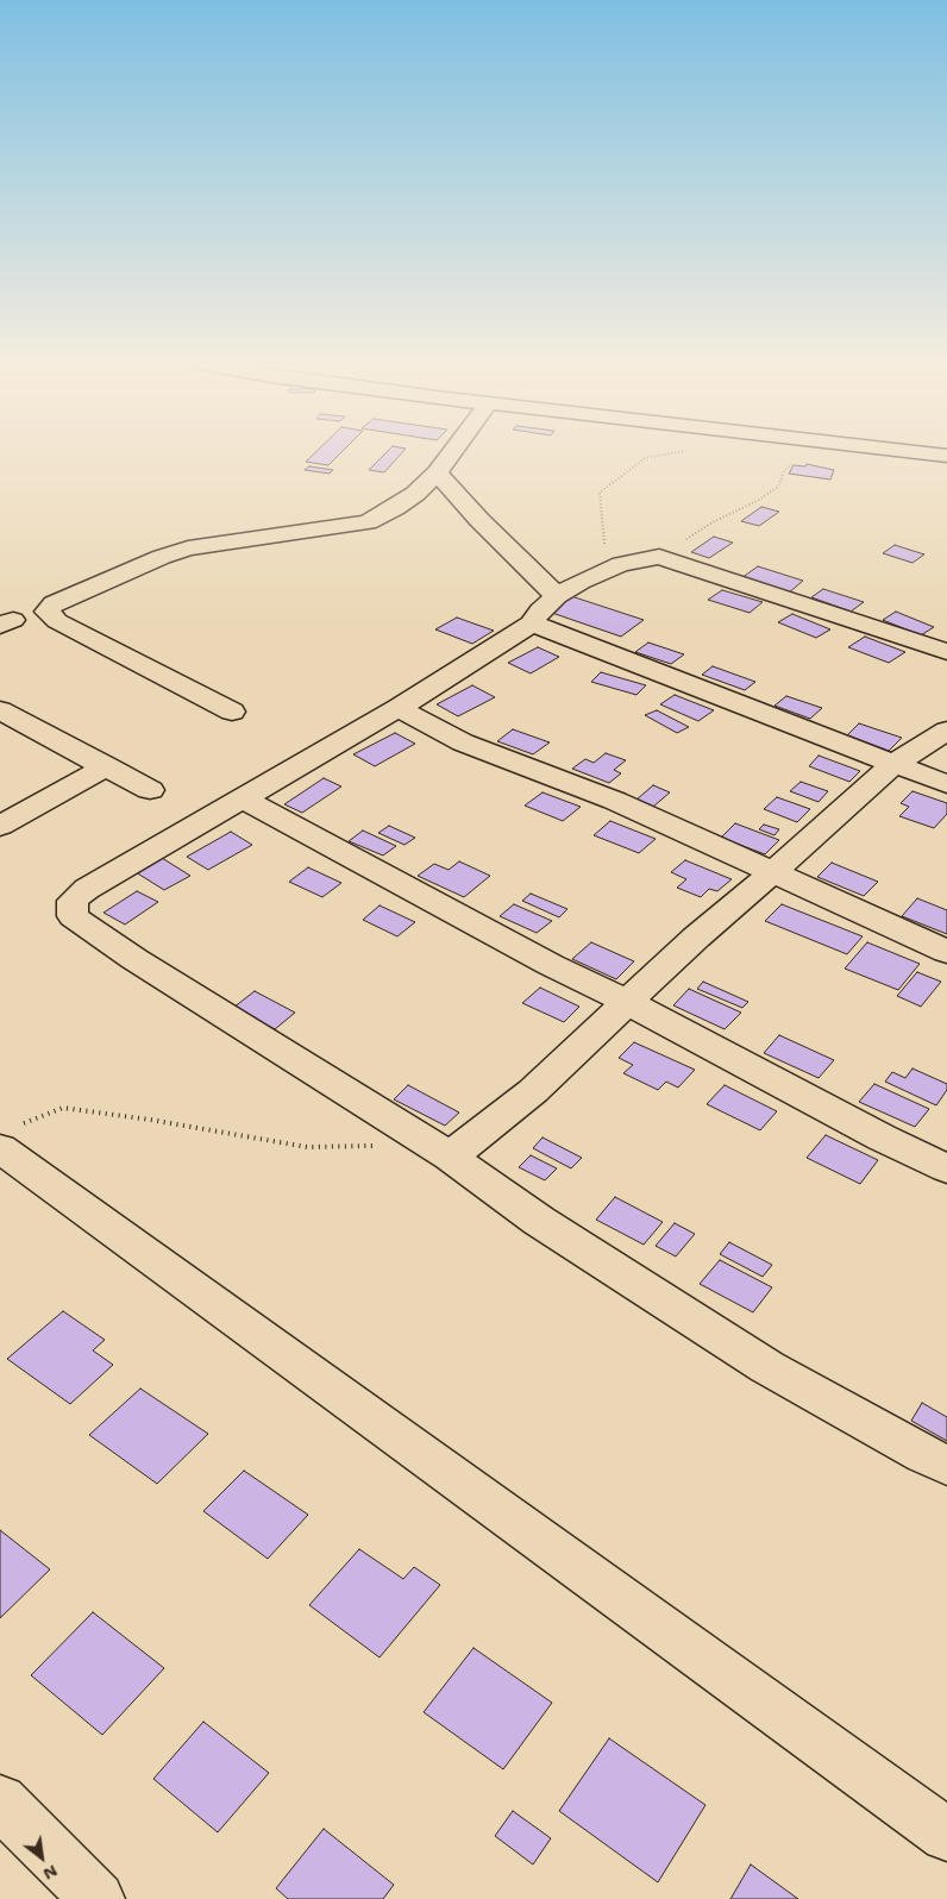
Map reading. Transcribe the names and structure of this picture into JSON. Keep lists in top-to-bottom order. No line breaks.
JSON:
{"north":"bottom right"}
